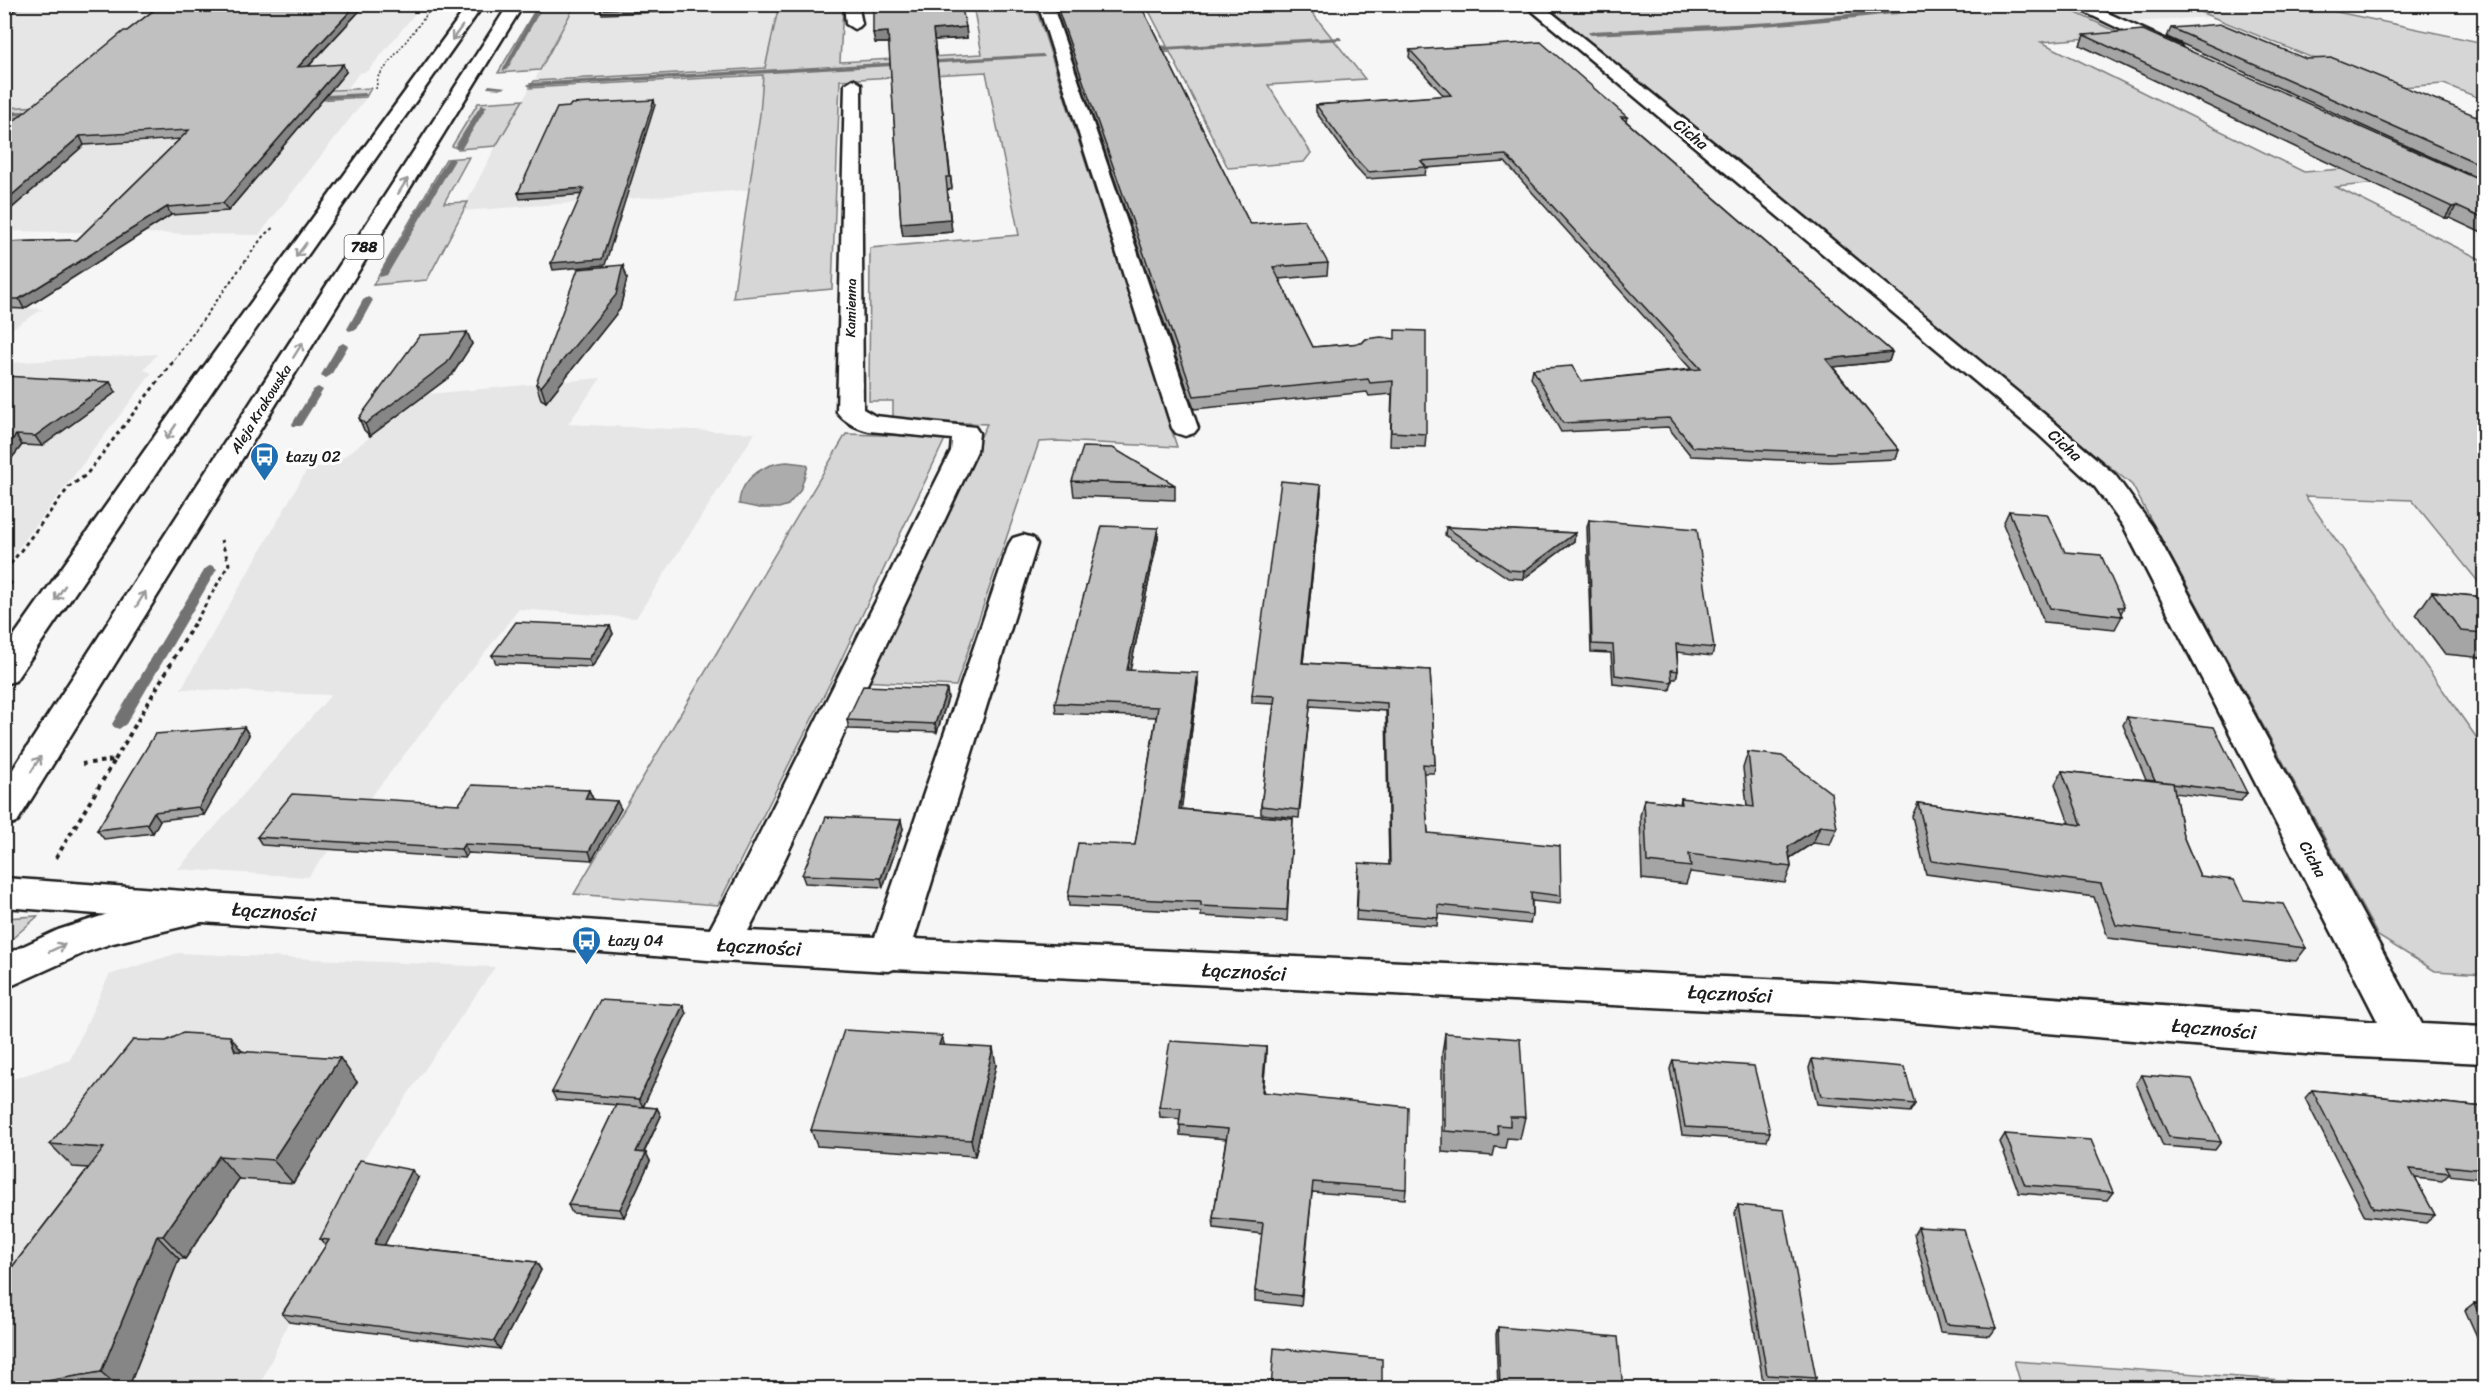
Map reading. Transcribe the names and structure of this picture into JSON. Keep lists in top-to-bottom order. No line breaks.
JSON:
{"streets":{"street":["Cicha","788","Kamienna","Aleja Krakowska","Łączności"]},"crossings":[["Cicha","Łączności"],["Kamienna","Łączności"]],"places":{"bus stop":["Łazy 02","Łazy 04"]}}
